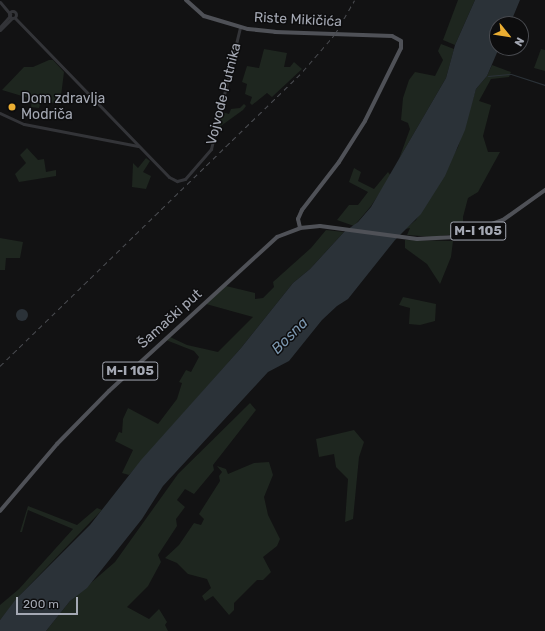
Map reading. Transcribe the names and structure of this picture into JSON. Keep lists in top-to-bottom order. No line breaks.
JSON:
{"streets":{"main road":["Riste Mikičića","M-I 105","Šamački put"],"street":["Vojvode Putnika"]},"crossings":[["Riste Mikičića","Vojvode Putnika"],["M-I 105","Šamački put"]],"water":["Bosna"],"places":["Dom zdravlja Modriča"],"scale_bar":"200 m","north":"bottom right"}
